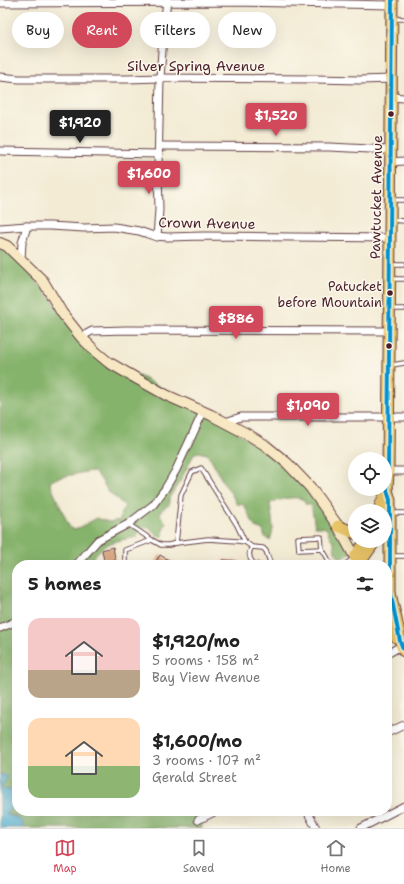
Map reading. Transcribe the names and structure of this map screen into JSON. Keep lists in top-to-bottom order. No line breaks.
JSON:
{"streets":{"main road":["Pawtucket Avenue"],"street":["Silver Spring Avenue","Crown Avenue"]},"crossings":[["Silver Spring Avenue","Pawtucket Avenue"],["Pawtucket Avenue","Crown Avenue"]],"places":["Patucket before Mountain"],"page":{"chip":["Buy","Rent","Filters","New"],"price":["$1,520","$1,920","$1,600","$886","$1,090"],"heading":"5 homes","list":[{"name":"$1,920/mo","note":"5 rooms · 158 m² · Bay View Avenue"},{"name":"$1,600/mo","note":"3 rooms · 107 m² · Gerald Street"}],"tabs":["Map","Saved","Home"]}}
